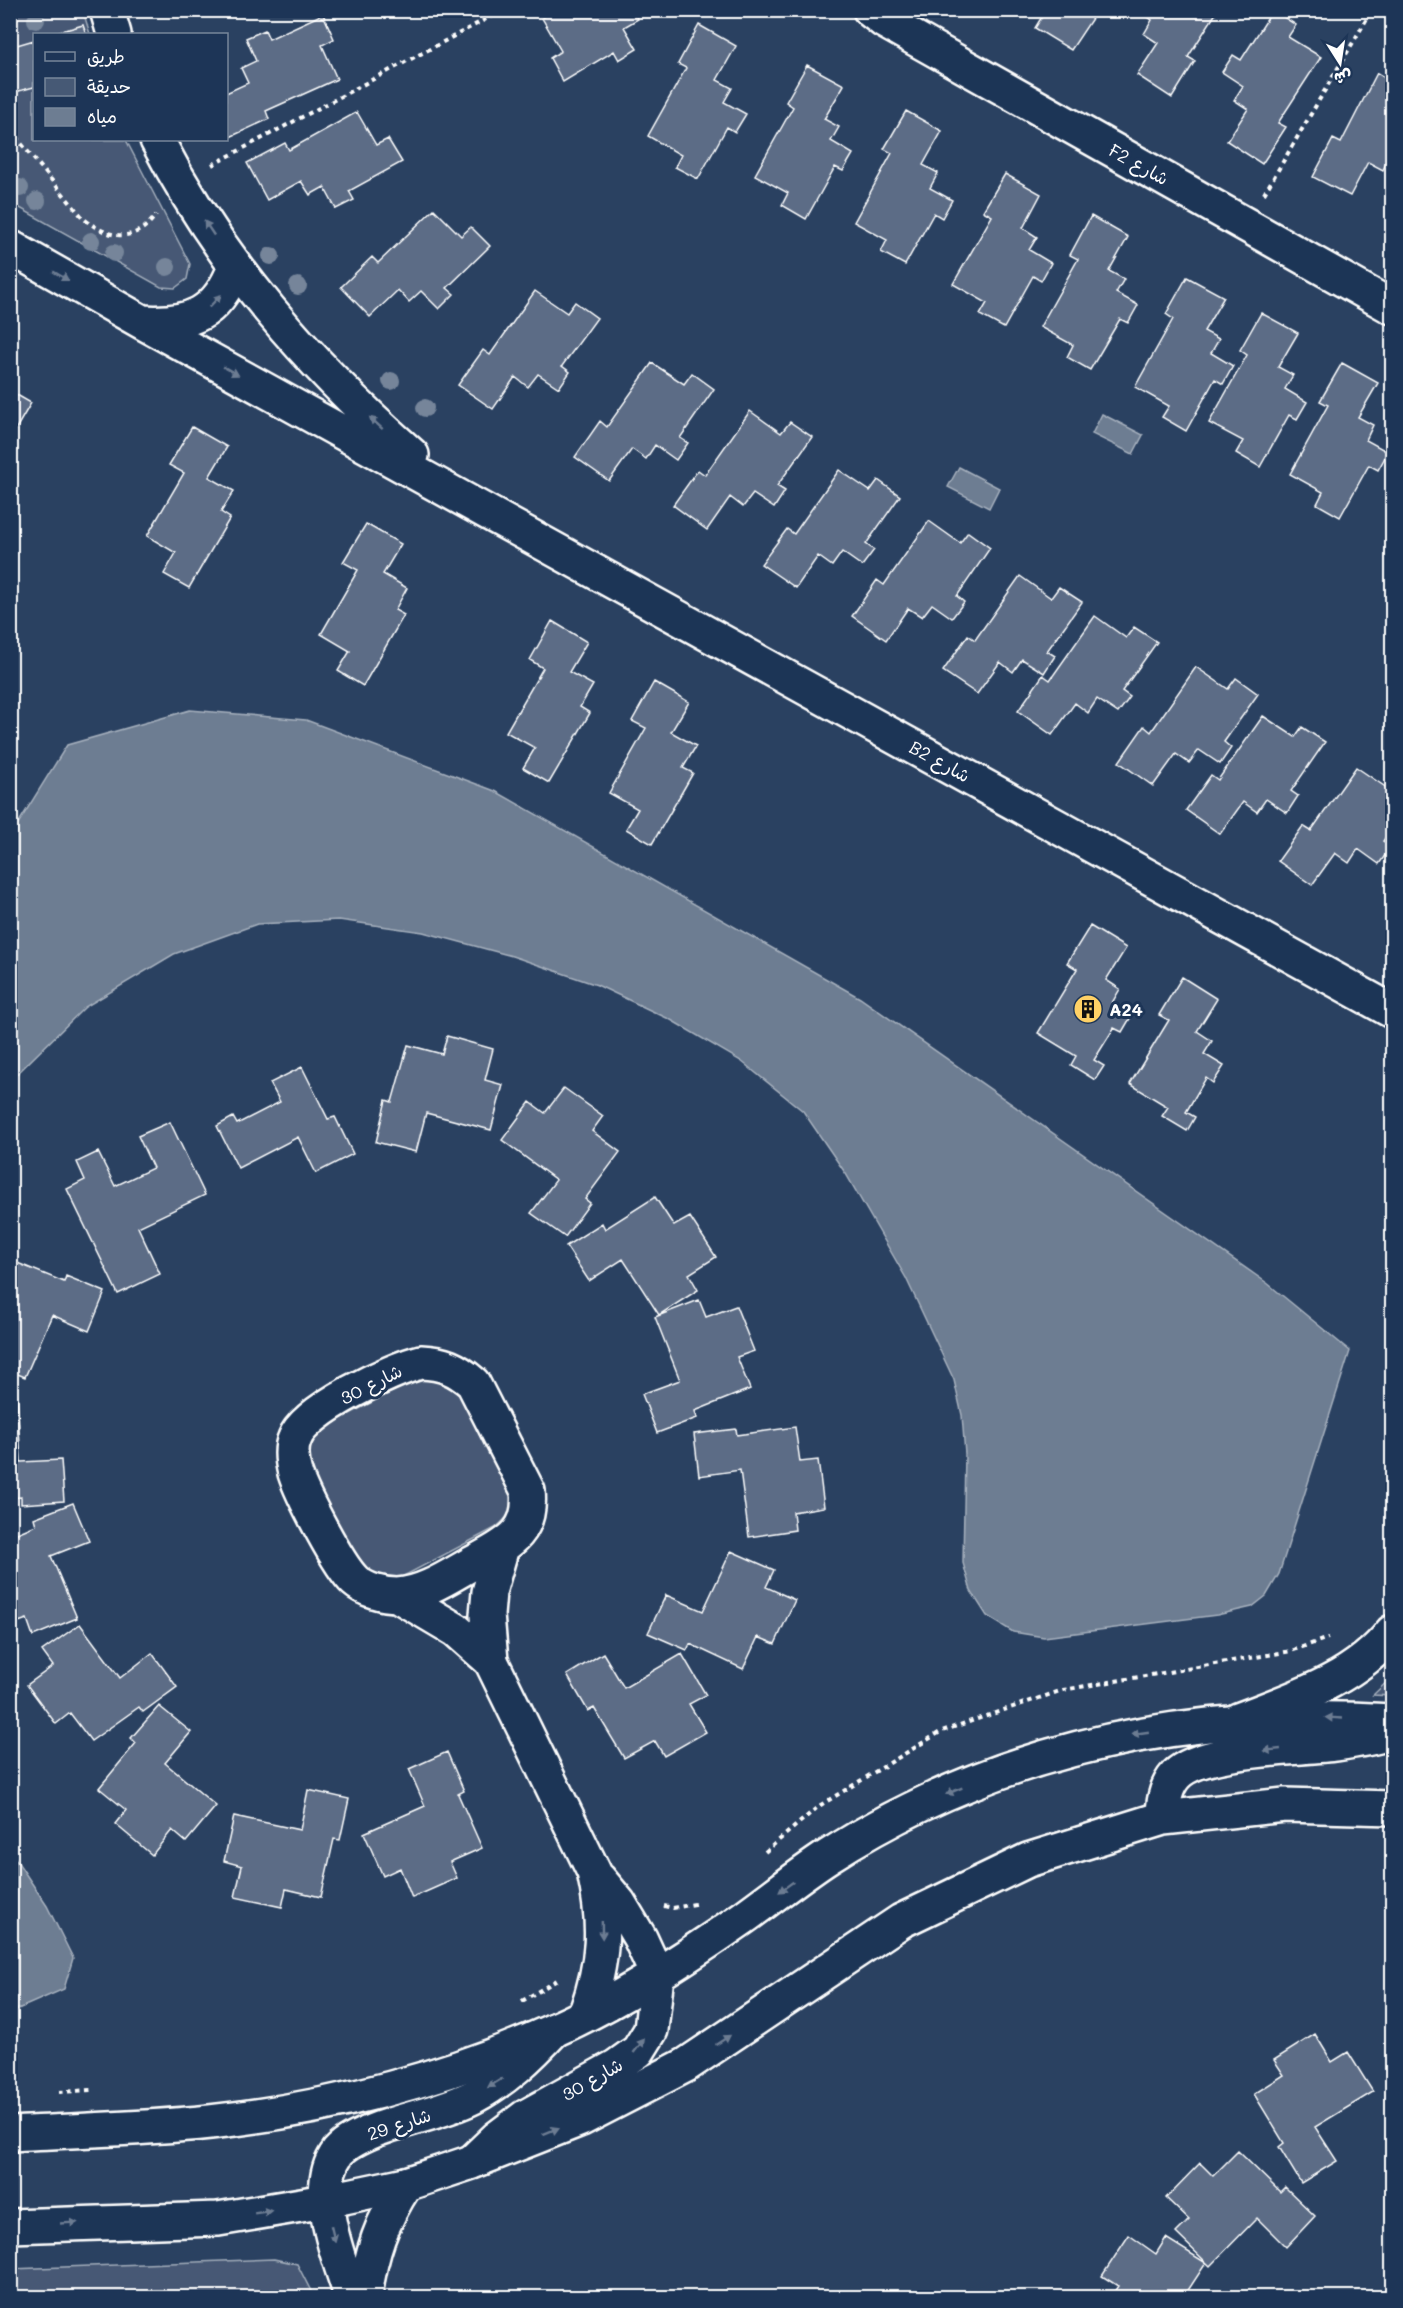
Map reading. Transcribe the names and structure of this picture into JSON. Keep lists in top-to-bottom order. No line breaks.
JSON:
{"streets":{"street":["F2 شارع","B2 شارع","شارع 30","شارع 29"]},"one_way":["شارع 29"],"places":{"building":["A24"]},"legend":["طريق","حديقة","مياه"],"north":"bottom"}
